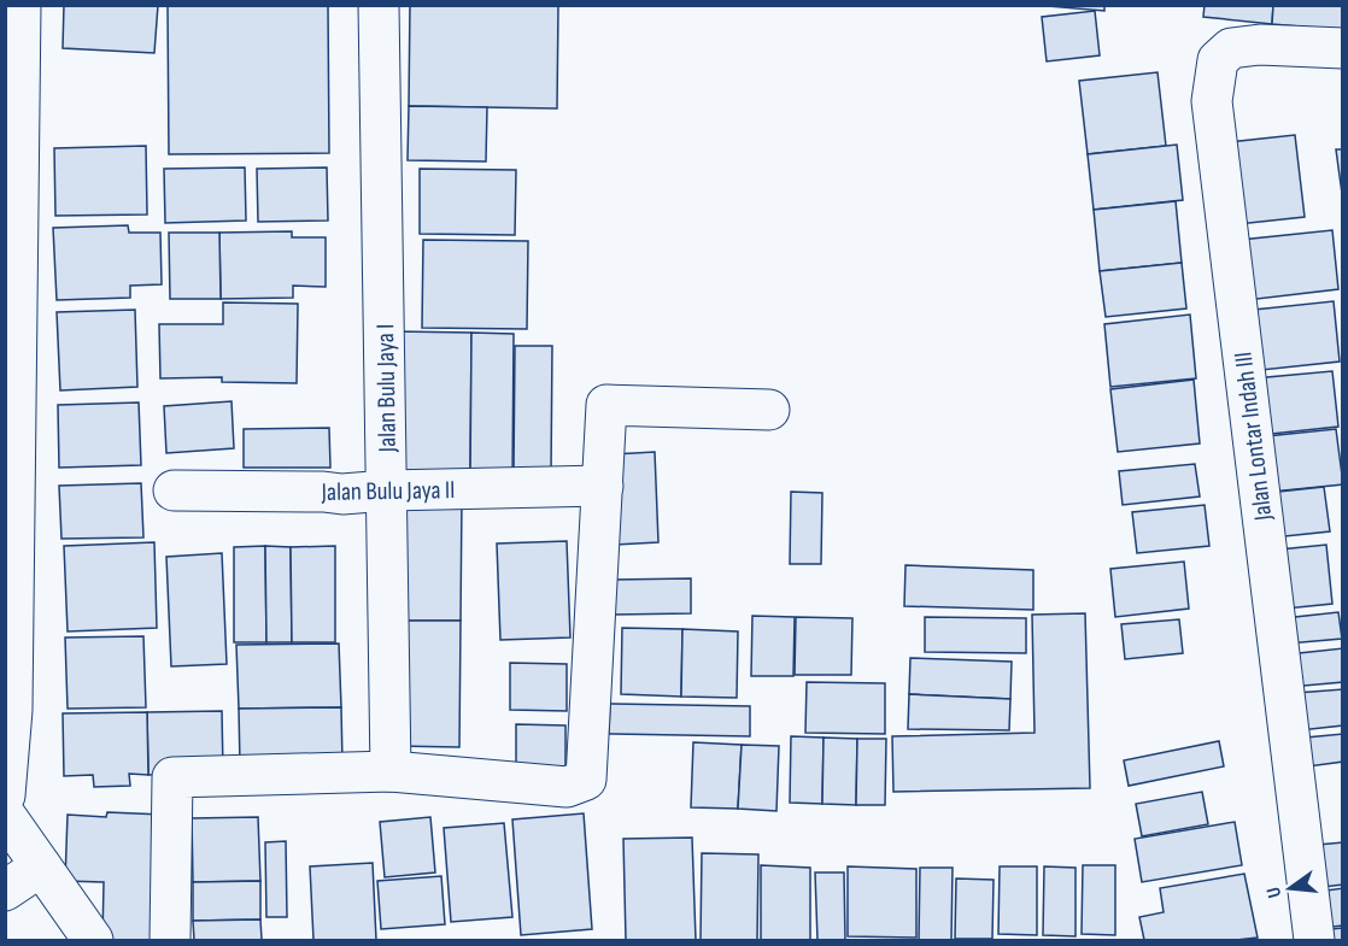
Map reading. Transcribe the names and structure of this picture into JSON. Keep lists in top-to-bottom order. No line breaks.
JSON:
{"streets":{"street":["Jalan Bulu Jaya I","Jalan Lontar Indah III","Jalan Bulu Jaya II"]},"crossings":[["Jalan Bulu Jaya I","Jalan Bulu Jaya II"]],"north":"left"}
